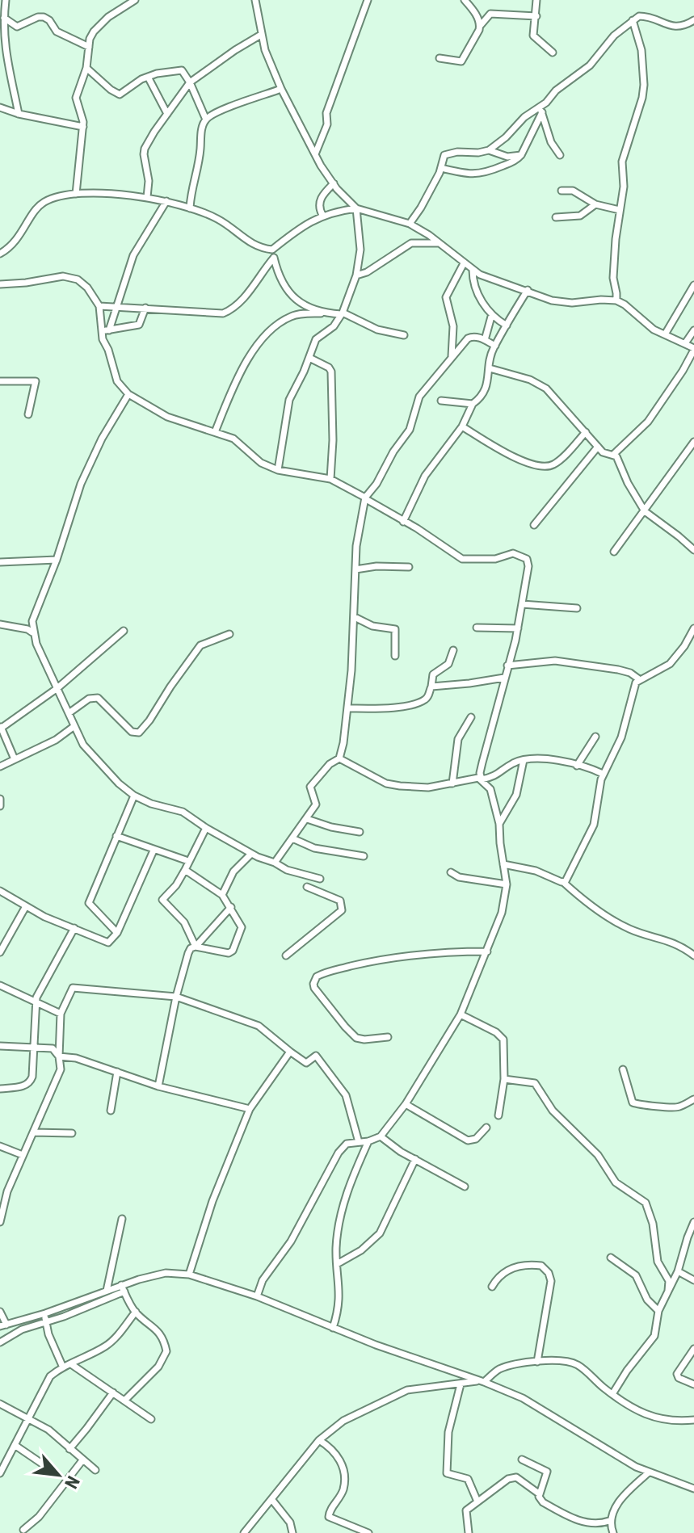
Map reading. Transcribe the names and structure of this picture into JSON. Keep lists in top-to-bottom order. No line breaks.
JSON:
{"north":"bottom right"}
